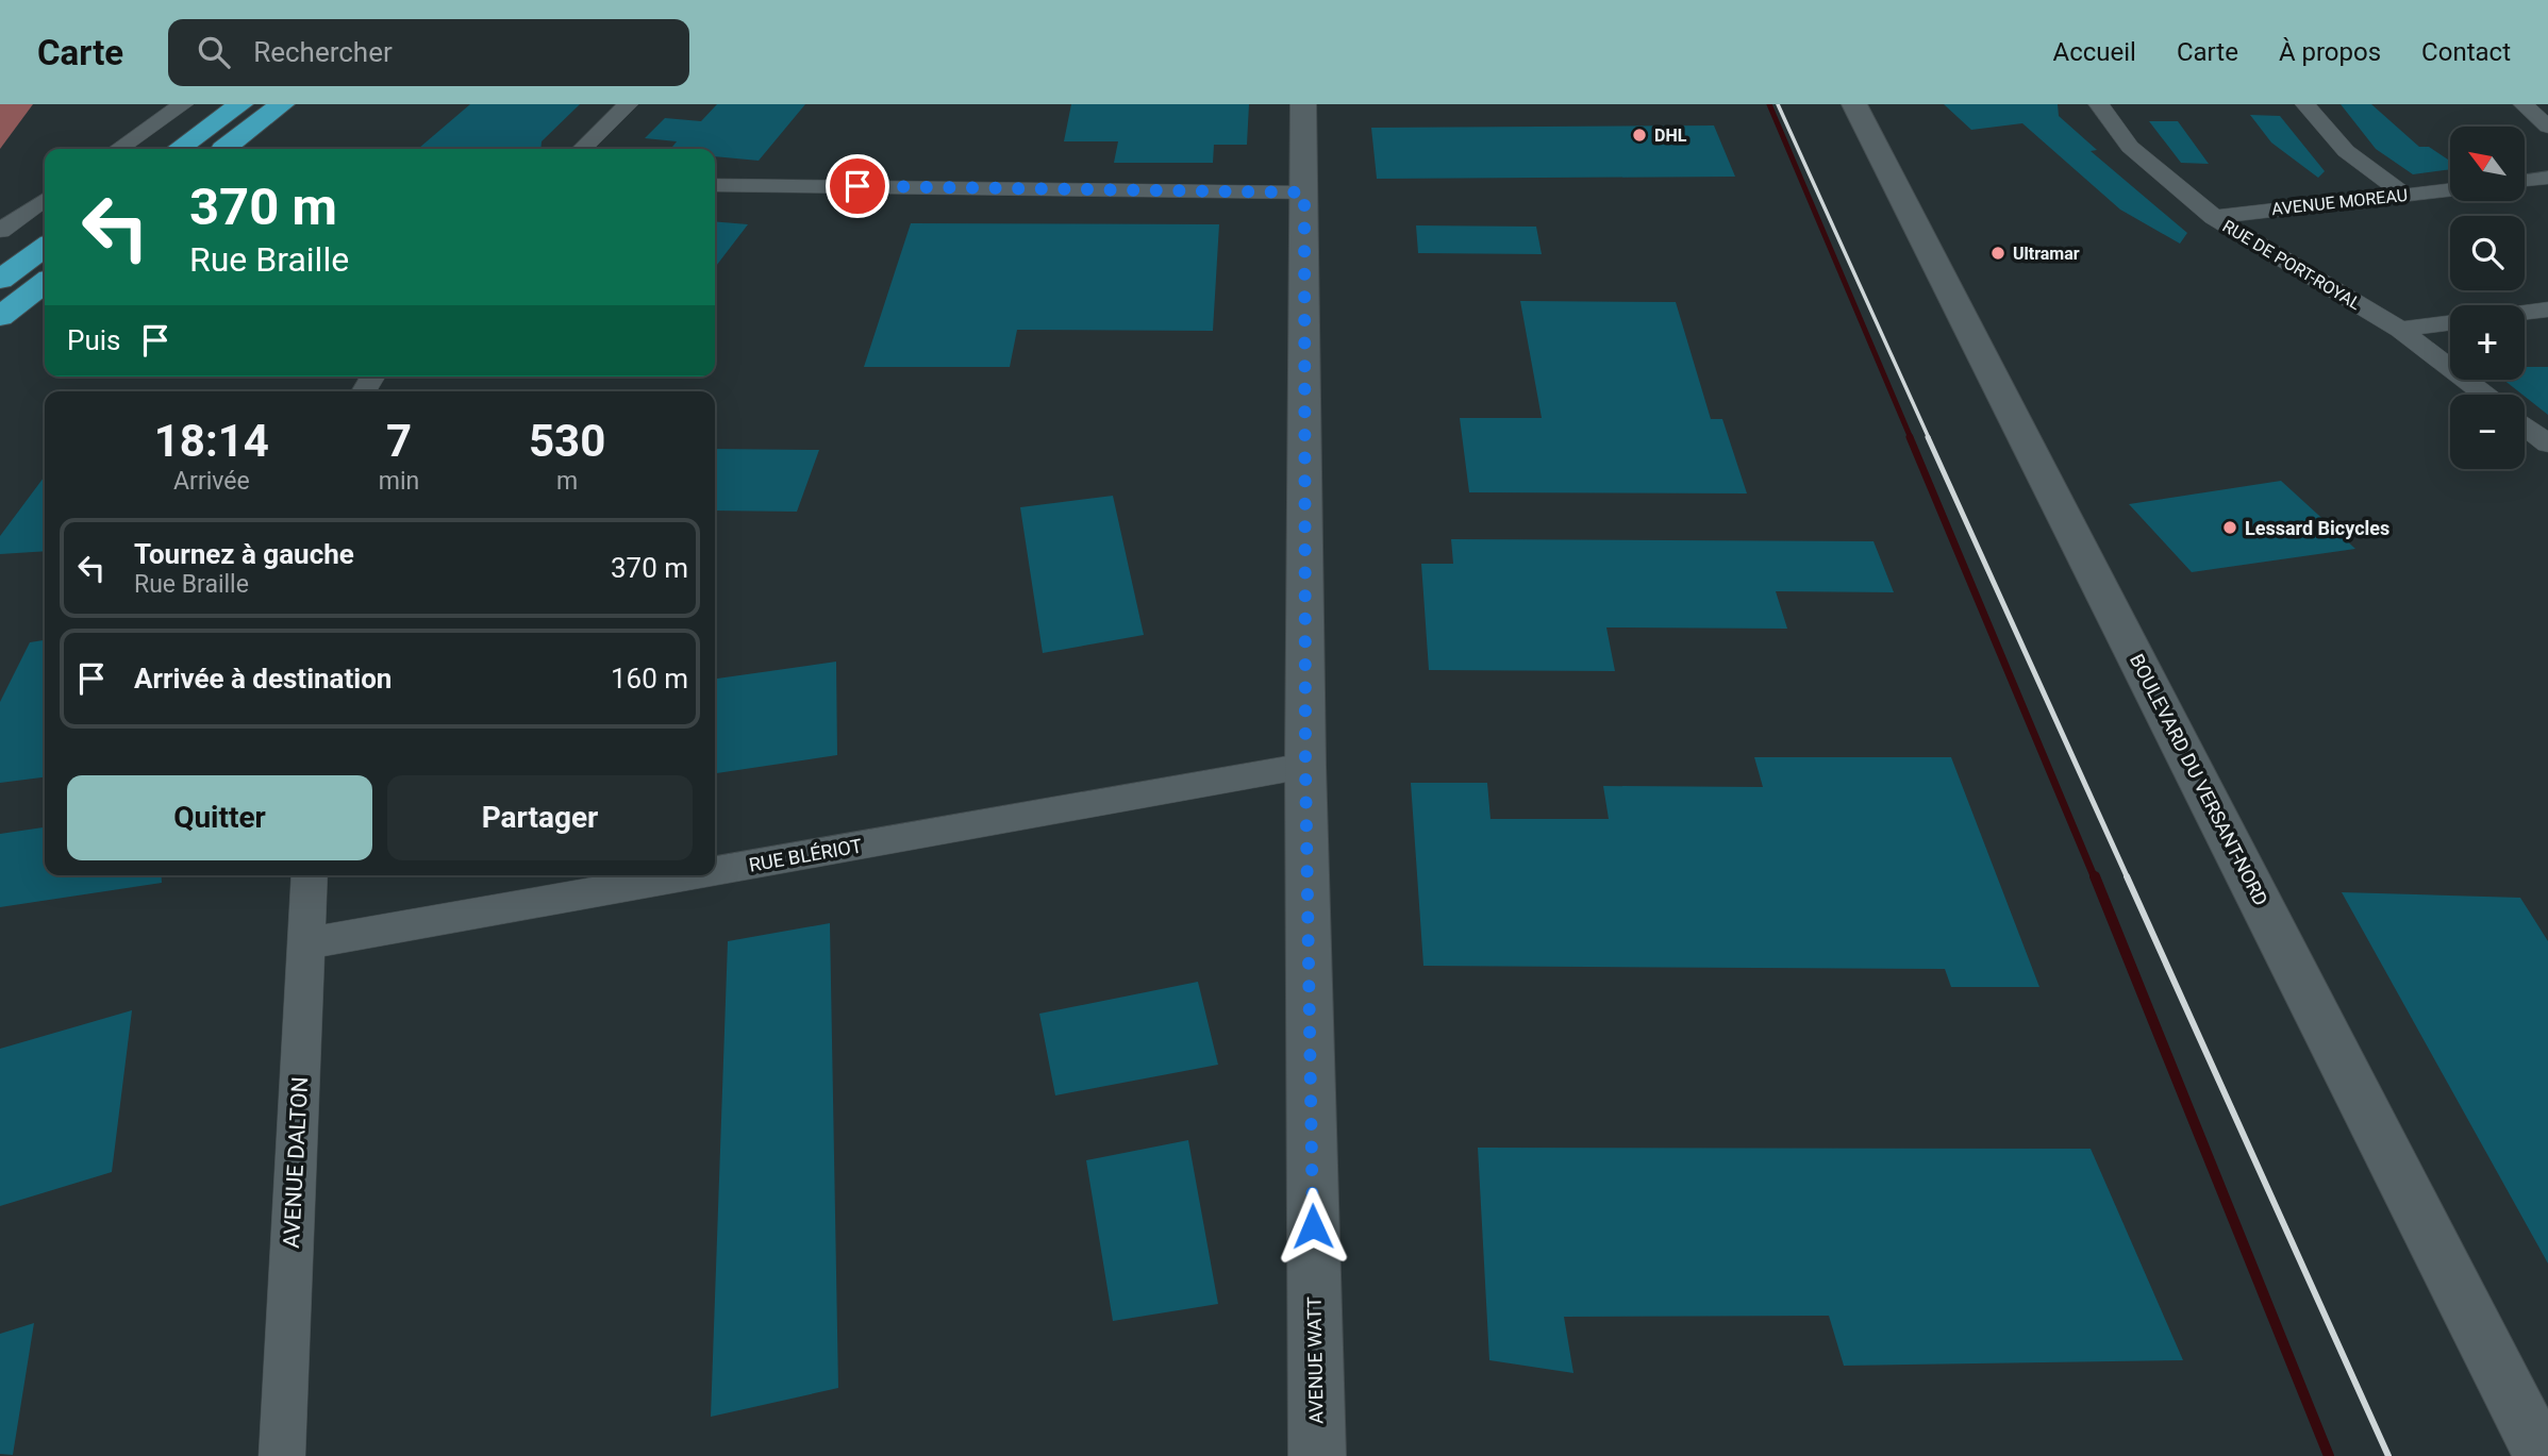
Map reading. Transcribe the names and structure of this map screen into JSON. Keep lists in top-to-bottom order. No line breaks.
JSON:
{"streets":{"street":["AVENUE MOREAU","RUE DE PORT-ROYAL","BOULEVARD DU VERSANT-NORD","RUE BLÉRIOT","AVENUE DALTON","AVENUE WATT"]},"crossings":[["AVENUE MOREAU","RUE DE PORT-ROYAL"],["RUE BLÉRIOT","AVENUE DALTON"],["RUE BLÉRIOT","AVENUE WATT"]],"places":["DHL","Ultramar","Lessard Bicycles"],"north":"top left","page":{"header":"Carte","search":"Rechercher","nav":["Accueil","Carte","À propos","Contact"],"map_buttons":["+","−"],"turn":["370 m","Rue Braille"],"then":"Puis","eta":["18:14","Arrivée","7","min","530","m"],"list":[{"name":"Tournez à gauche","note":"Rue Braille","value":"370 m"},{"name":"Arrivée à destination","value":"160 m"}],"buttons":["Quitter","Partager"]}}
